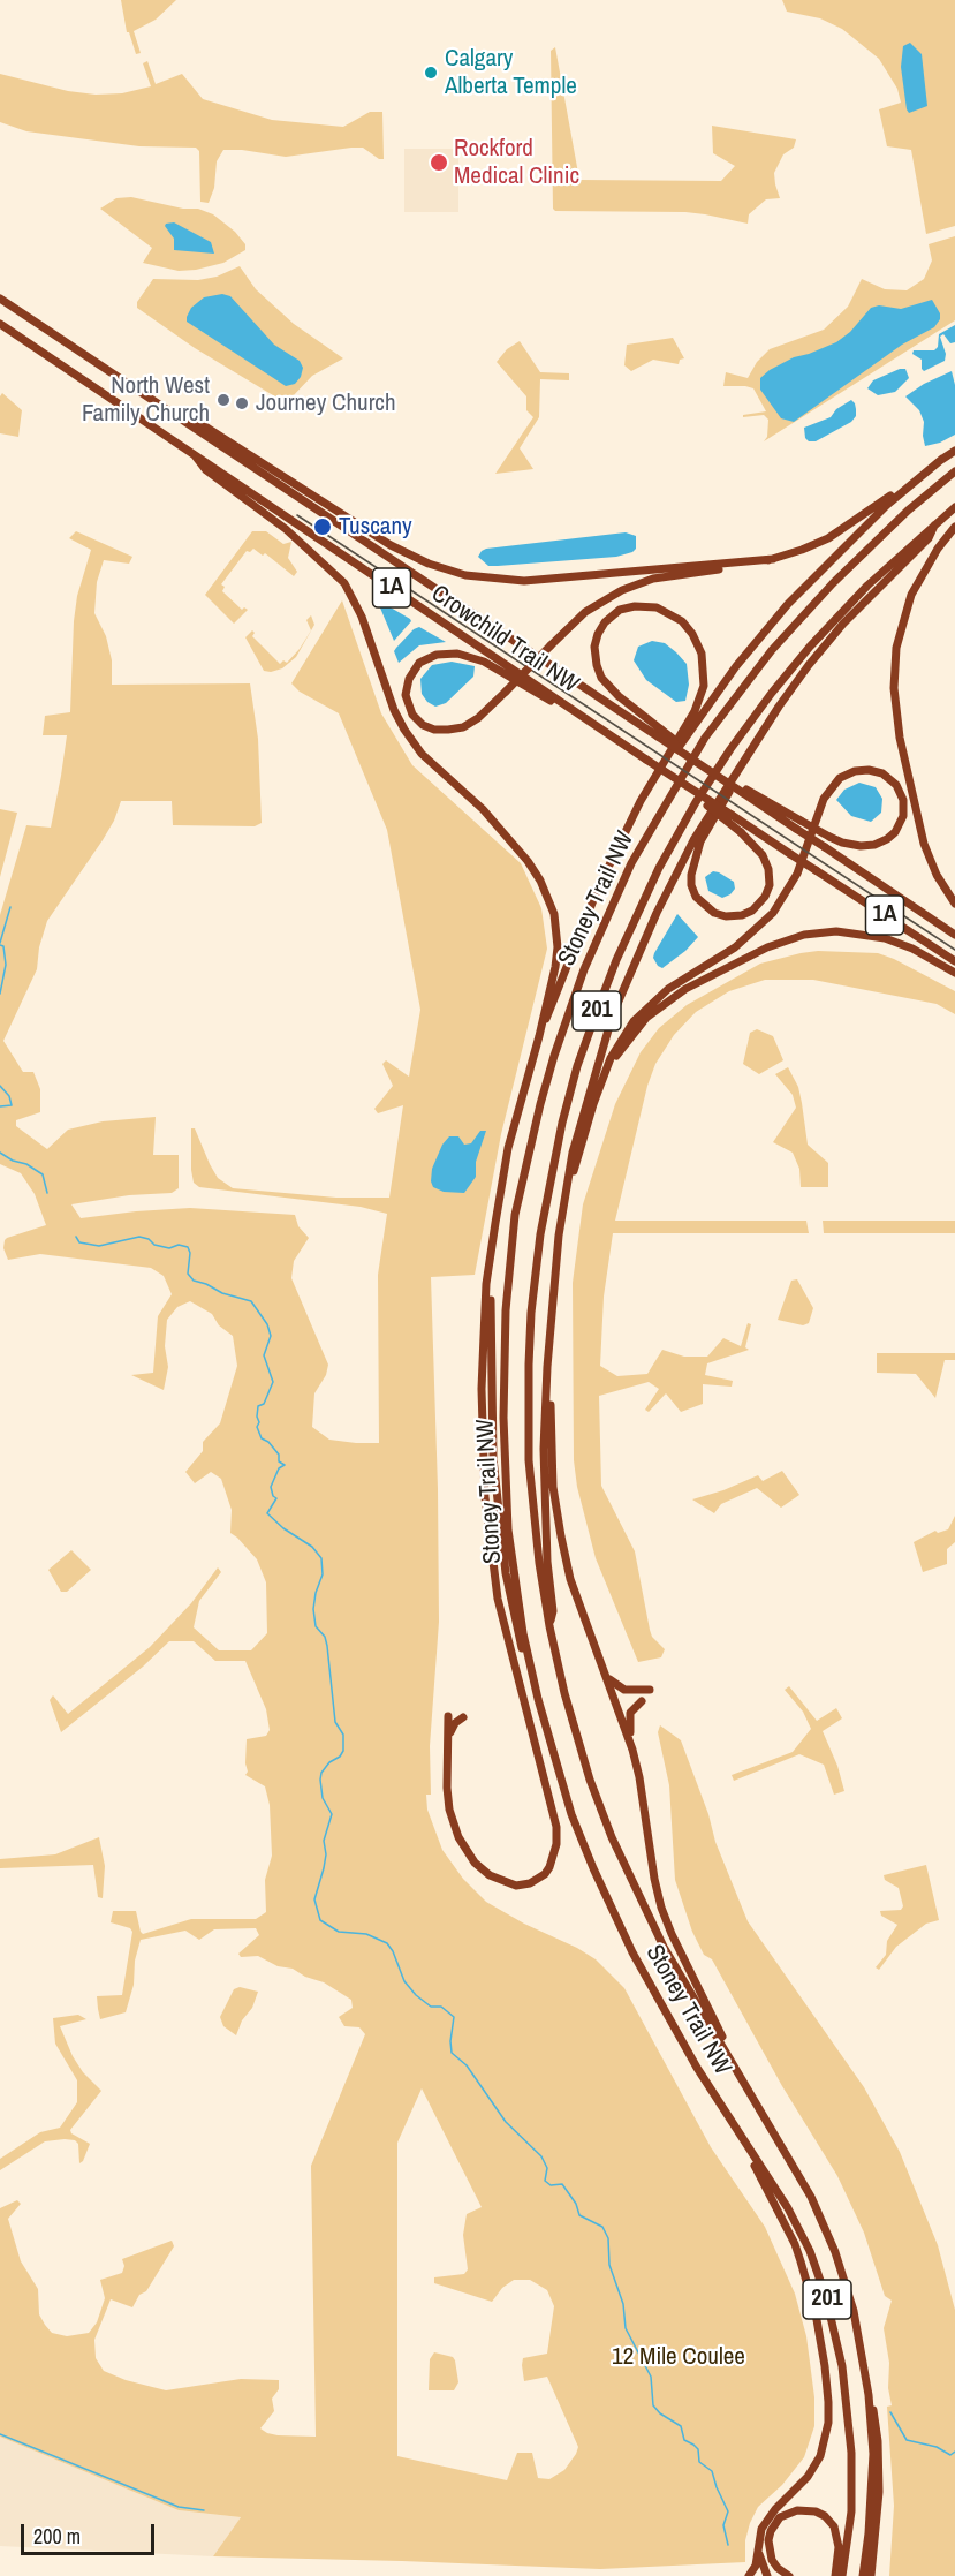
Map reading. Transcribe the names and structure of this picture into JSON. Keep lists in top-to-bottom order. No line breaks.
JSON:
{"streets":{"highway":["1A","Crowchild Trail NW","Stoney Trail NW","201"]},"crossings":[["1A","Crowchild Trail NW"]],"parks":["12 Mile Coulee"],"places":["Calgary Alberta Temple","Rockford Medical Clinic","North West Family Church","Journey Church","Tuscany"],"scale_bar":"200 m"}
